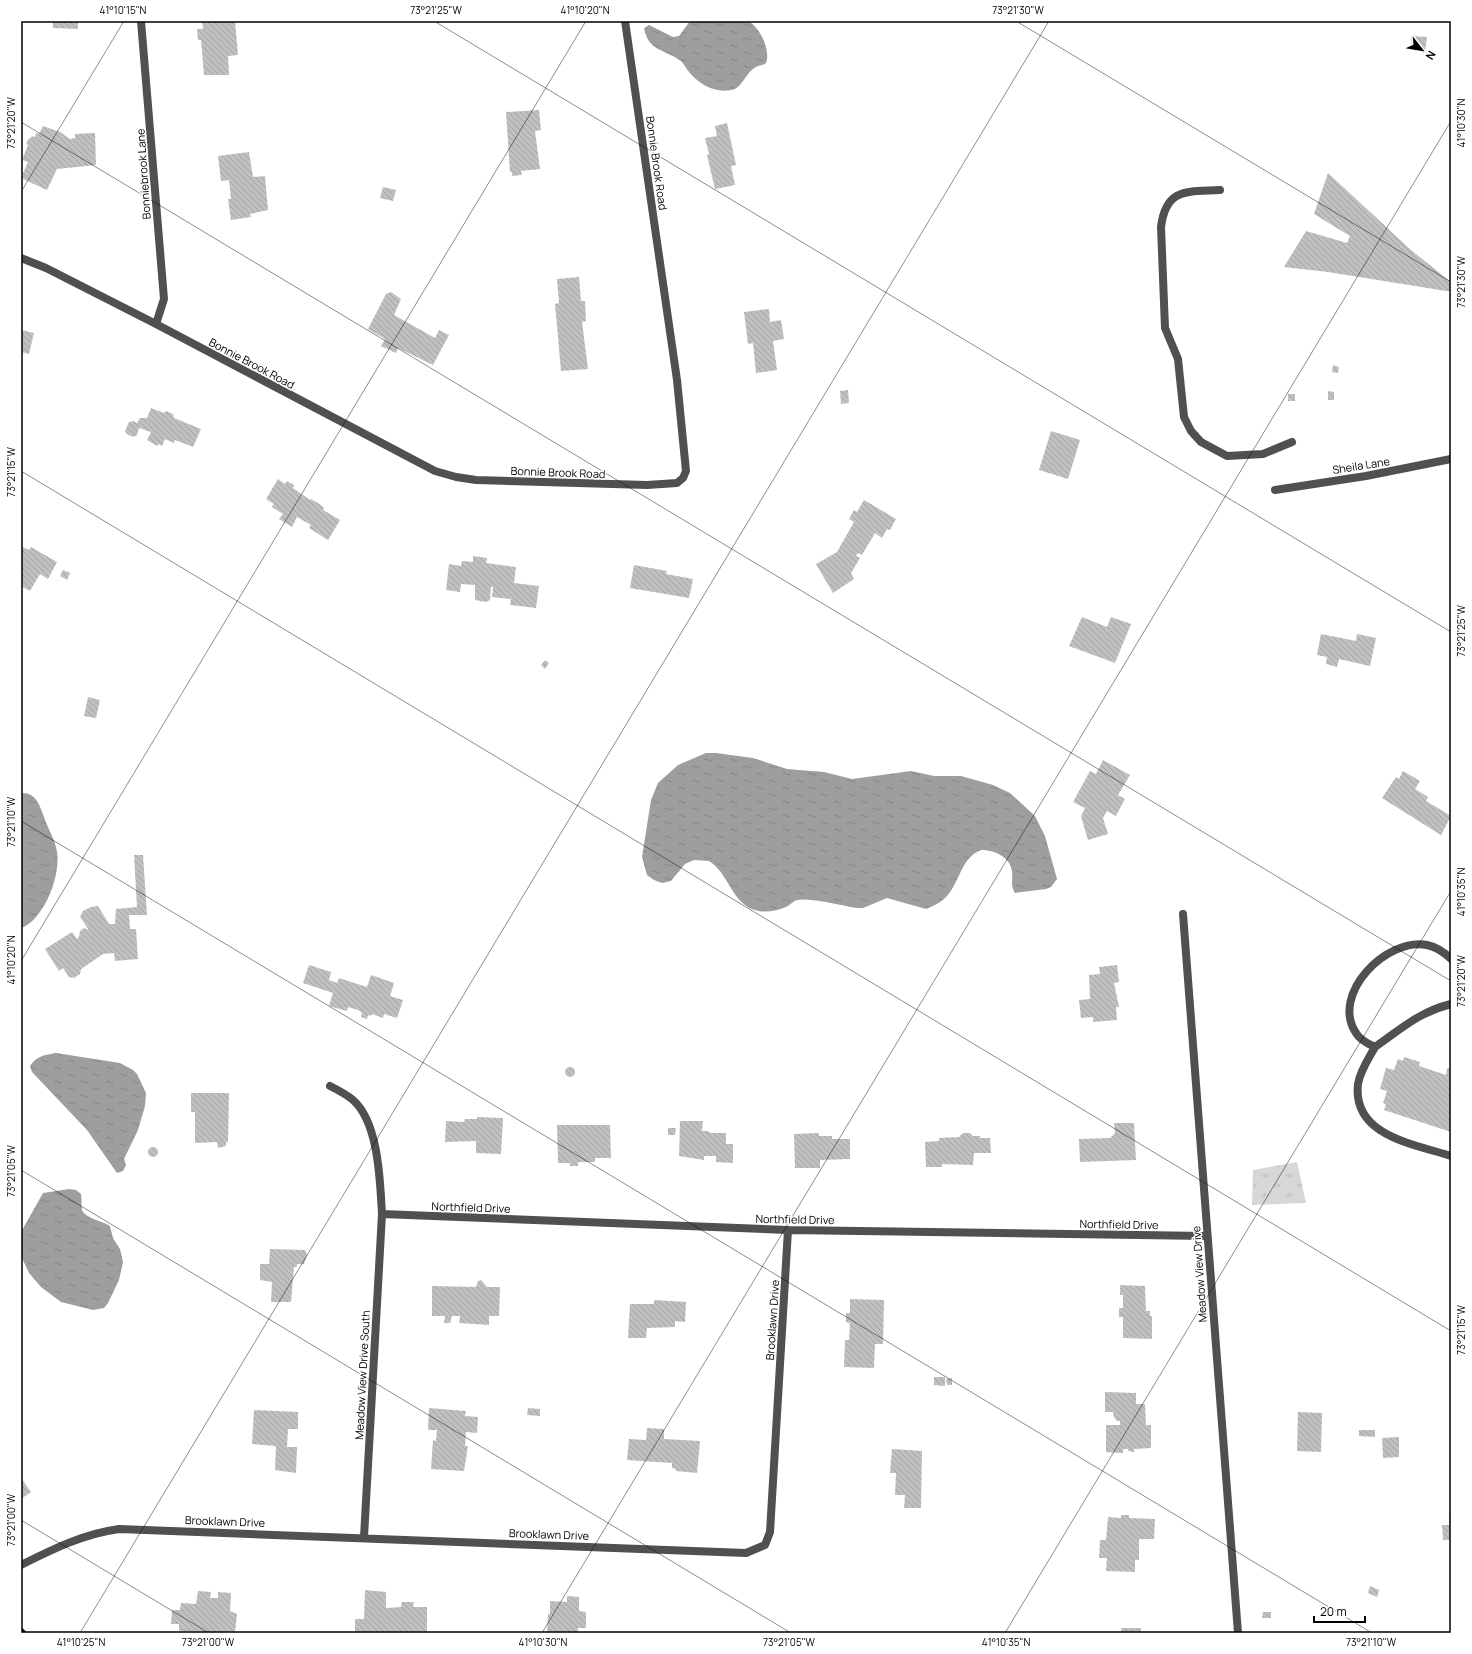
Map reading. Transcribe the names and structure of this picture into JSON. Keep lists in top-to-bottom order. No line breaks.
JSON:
{"streets":{"street":["Bonnie Brook Road","Bonniebrook Lane","Sheila Lane","Northfield Drive","Meadow View Drive","Brooklawn Drive","Meadow View Drive South"]},"crossings":[["Bonnie Brook Road","Bonniebrook Lane"],["Northfield Drive","Meadow View Drive"],["Northfield Drive","Brooklawn Drive"],["Northfield Drive","Meadow View Drive South"],["Brooklawn Drive","Meadow View Drive South"]],"scale_bar":"20 m","north":"bottom right","coordinates":["41°10'15\"N","73°21'25\"W","41°10'20\"N","73°21'30\"W","73°21'20\"W","41°10'30\"N","73°21'15\"W","73°21'10\"W","41°10'35\"N","73°21'05\"W","73°21'00\"W","41°10'25\"N"]}
